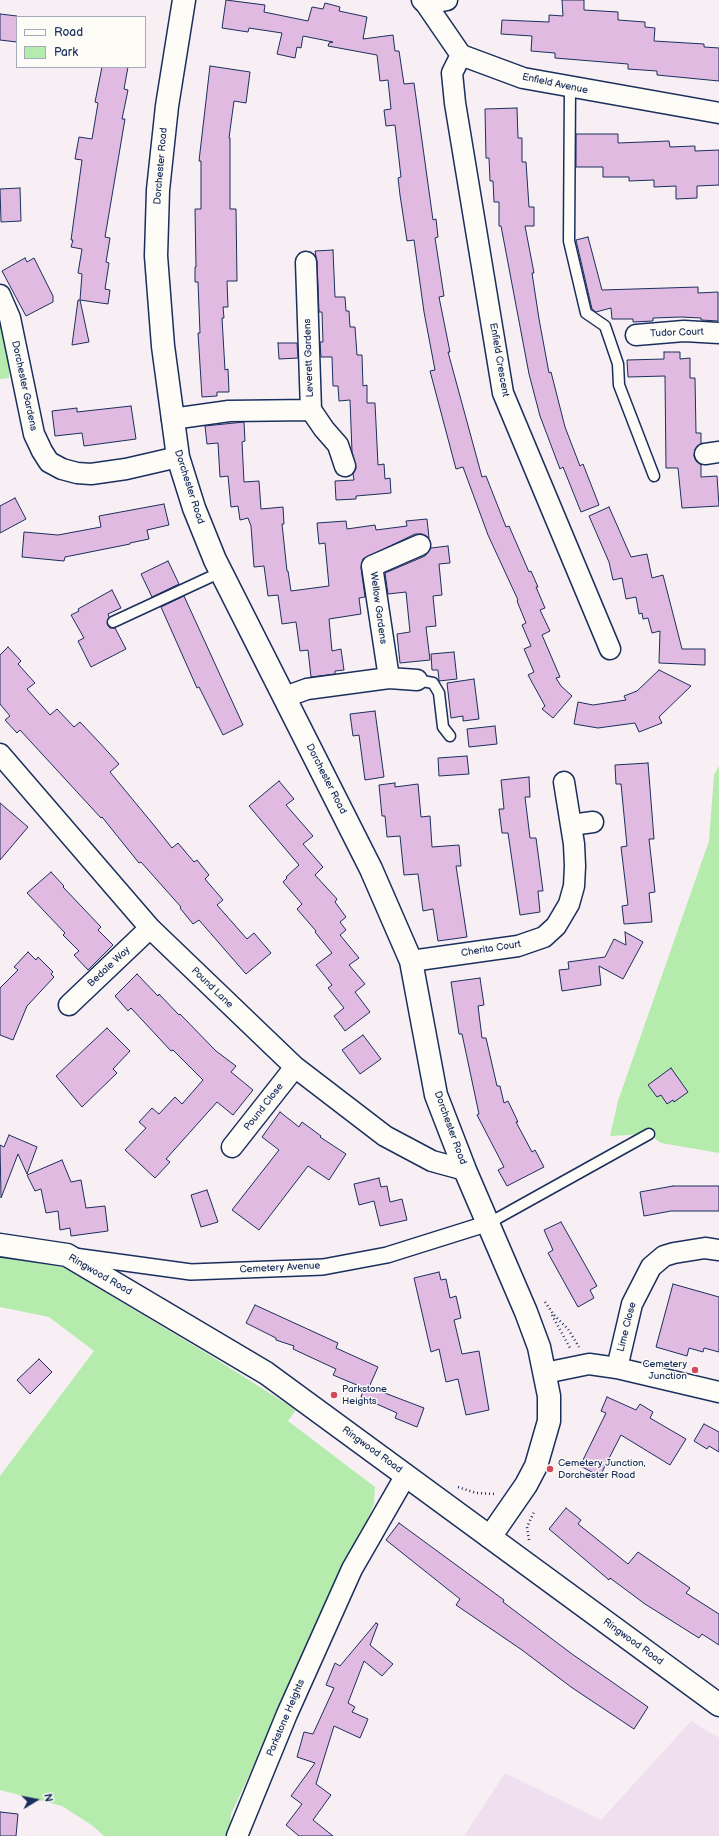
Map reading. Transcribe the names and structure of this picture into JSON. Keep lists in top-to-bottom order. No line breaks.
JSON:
{"streets":{"street":["Enfield Avenue","Dorchester Road","Tudor Court","Leverett Gardens","Enfield Crescent","Dorchester Gardens","Wellow Gardens","Cherita Court","Bedale Way","Pound Lane","Pound Close","Cemetery Avenue","Ringwood Road","Lime Close","Parkstone Heights"]},"crossings":[["Enfield Avenue","Enfield Crescent"],["Dorchester Road","Leverett Gardens"],["Dorchester Road","Dorchester Gardens"],["Dorchester Road","Cherita Court"],["Dorchester Road","Pound Lane"],["Dorchester Road","Cemetery Avenue"],["Dorchester Road","Ringwood Road"],["Bedale Way","Pound Lane"],["Pound Lane","Pound Close"],["Cemetery Avenue","Ringwood Road"],["Ringwood Road","Parkstone Heights"]],"places":["Cemetery Junction","Parkstone Heights","Cemetery Junction, Dorchester Road"],"legend":["Road","Park"],"north":"right"}
